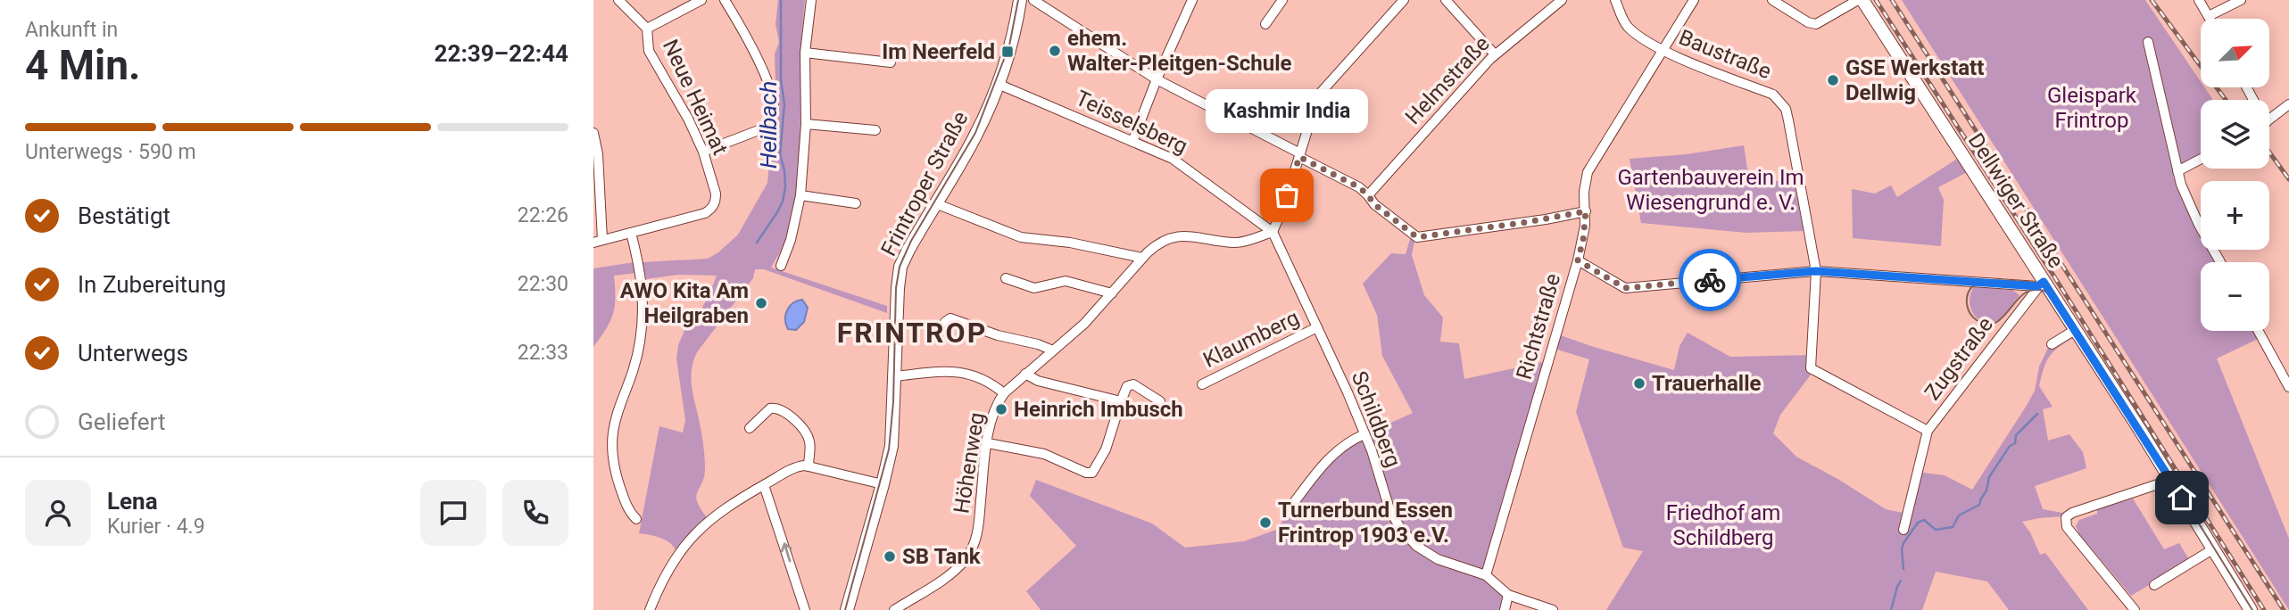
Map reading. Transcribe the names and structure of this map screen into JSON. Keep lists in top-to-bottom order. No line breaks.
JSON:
{"streets":{"main road":["Frintroper Straße","Dellwiger Straße"],"street":["Baustraße","Helmstraße","Neue Heimat","Teisselsberg","Richtstraße","Klaumberg","Zugstraße","Schildberg","Höhenweg"]},"crossings":[["Baustraße","Richtstraße"],["Baustraße","Zugstraße"],["Teisselsberg","Frintroper Straße"],["Teisselsberg","Schildberg"],["Teisselsberg","Höhenweg"],["Dellwiger Straße","Zugstraße"],["Richtstraße","Schildberg"],["Klaumberg","Schildberg"],["Schildberg","Höhenweg"]],"districts":["FRINTROP"],"water":["Heilbach"],"parks":["Gleispark Frintrop","Gartenbauverein Im Wiesengrund e. V.","Friedhof am Schildberg"],"places":{"other":["ehem. Walter-Pleitgen-Schule","GSE Werkstatt Dellwig","Kashmir India","AWO Kita Am Heilgraben","Trauerhalle","Heinrich Imbusch","Turnerbund Essen Frintrop 1903 e.V.","SB Tank"],"transit":["Im Neerfeld"]},"north":"top right","page":{"heading":["4 Min.","Ankunft in","22:39–22:44"],"panel":["Lena","Kurier · 4.9"],"map_buttons":["+","−"],"bubble":"Kashmir India","bar":"Unterwegs · 590 m","list":[["Bestätigt","22:26"],["In Zubereitung","22:30"],["Unterwegs","22:33"],"Geliefert"]}}
